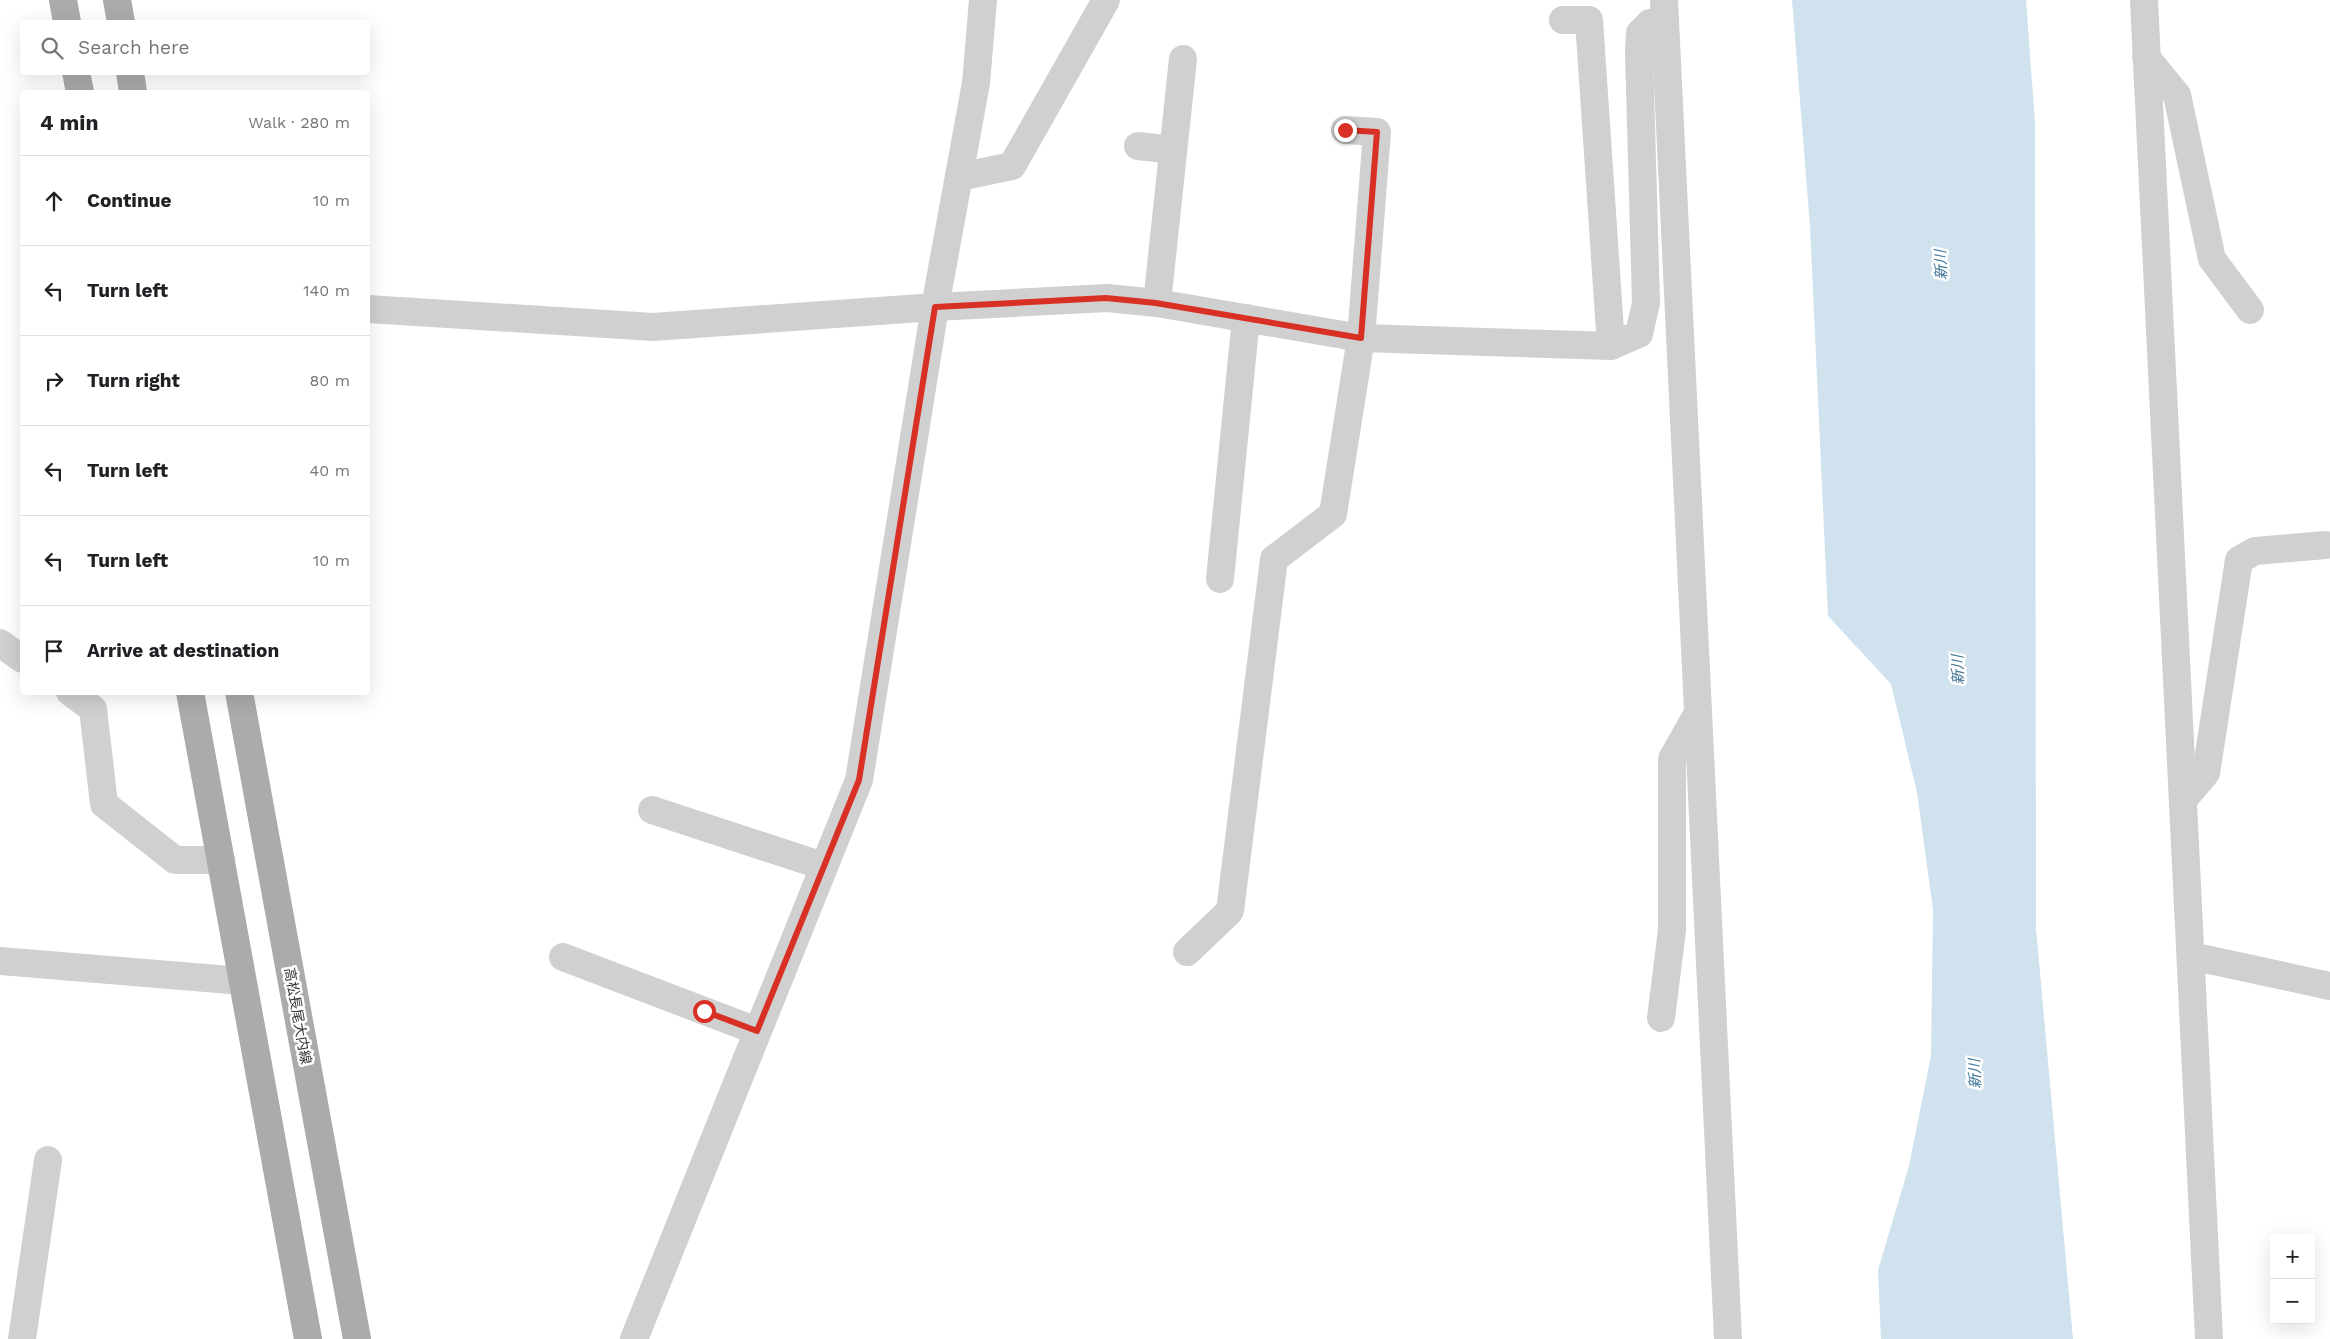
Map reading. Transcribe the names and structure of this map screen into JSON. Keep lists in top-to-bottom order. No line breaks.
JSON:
{"streets":{"main road":["高松長尾大内線"]},"water":["新川"],"page":{"search":"Search here","heading":["4 min","Walk · 280 m"],"list":[["Continue","10 m"],["Turn left","140 m"],["Turn right","80 m"],["Turn left","40 m"],["Turn left","10 m"],"Arrive at destination"],"map_buttons":["+","−"]}}
